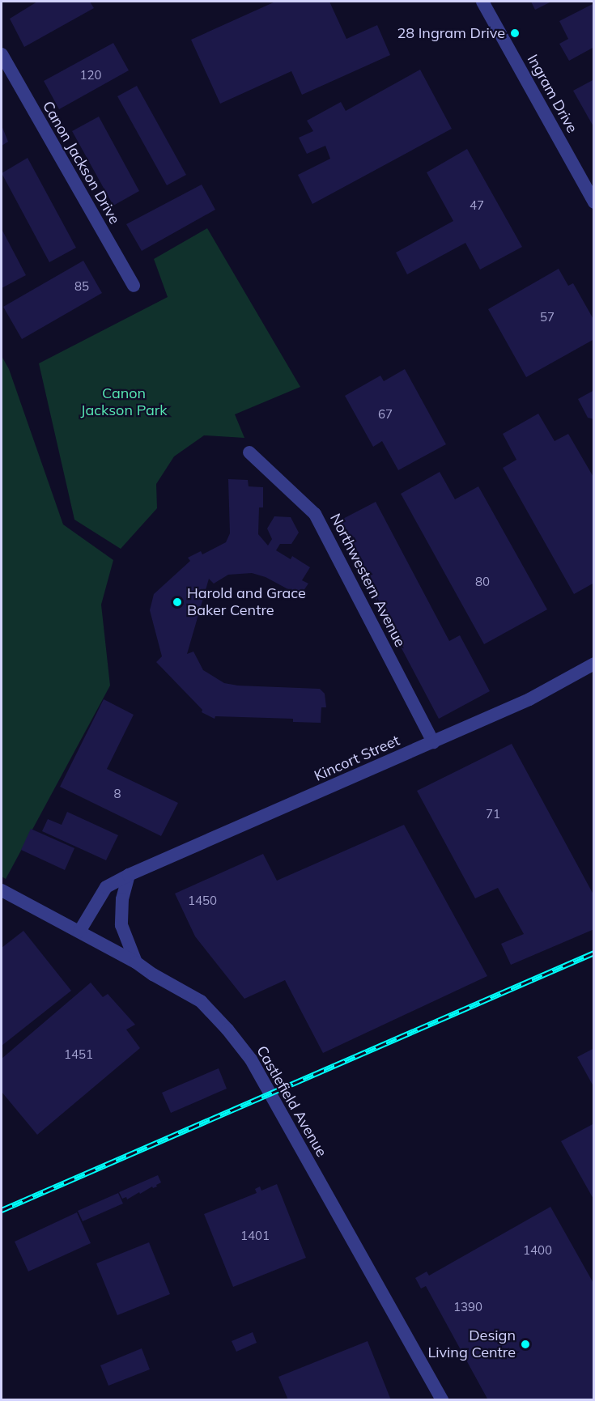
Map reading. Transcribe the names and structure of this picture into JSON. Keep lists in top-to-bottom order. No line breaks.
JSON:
{"streets":{"street":["Ingram Drive","Canon Jackson Drive","Northwestern Avenue","Kincort Street","Castlefield Avenue"]},"crossings":[["Northwestern Avenue","Kincort Street"],["Kincort Street","Castlefield Avenue"]],"parks":["Canon Jackson Park"],"places":["28 Ingram Drive","Harold and Grace Baker Centre","Design Living Centre"],"house_numbers":["120","47","85","57","67","80","8","71","1450","1451","1401","1400","1390"]}
